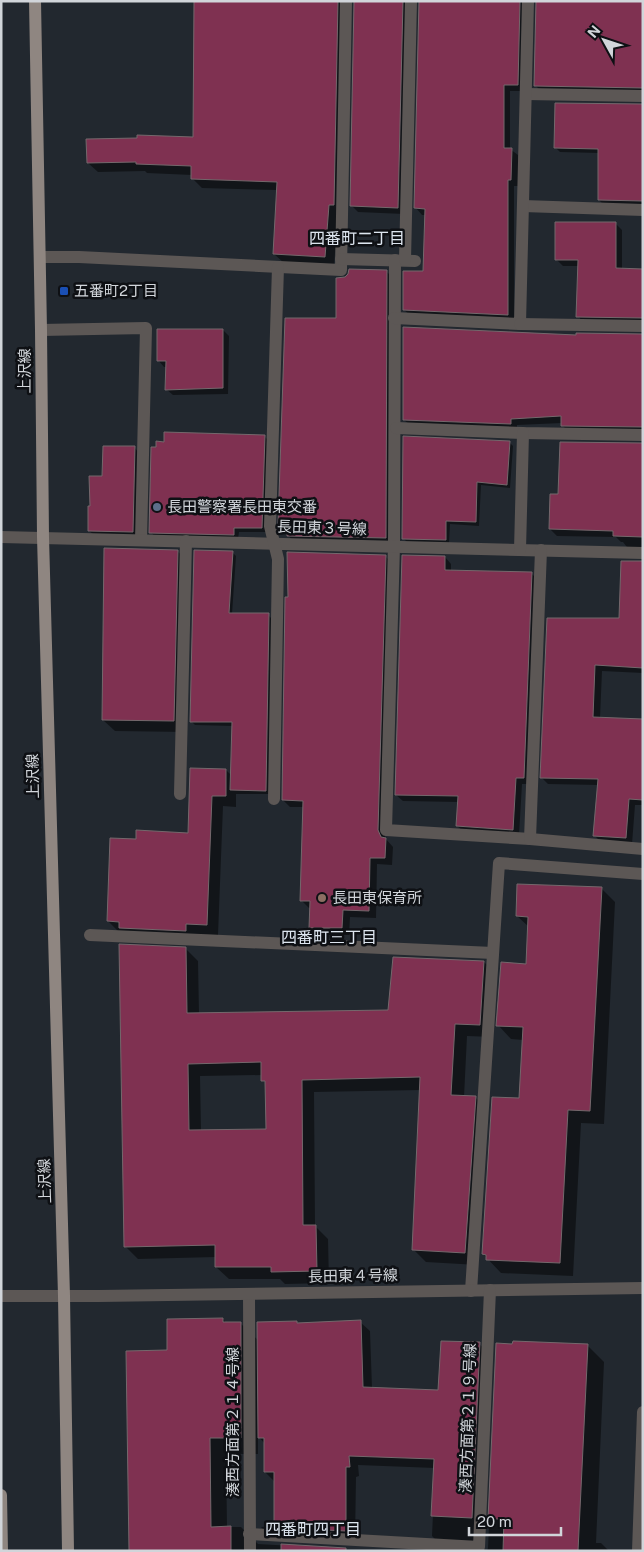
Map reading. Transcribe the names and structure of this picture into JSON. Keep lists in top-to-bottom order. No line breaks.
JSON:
{"streets":{"main road":["上沢線"],"street":["長田東３号線","長田東４号線","湊西方面第２１９号線","湊西方面第２１４号線"]},"crossings":[["上沢線","長田東３号線"],["上沢線","長田東４号線"],["長田東４号線","湊西方面第２１９号線"],["長田東４号線","湊西方面第２１４号線"],["湊西方面第２１９号線","湊西方面第２１４号線"]],"districts":["四番町二丁目","四番町三丁目","四番町四丁目"],"places":{"transit":["五番町2丁目"],"other":["長田警察署長田東交番","長田東保育所"]},"scale_bar":"20 m","north":"top left"}
